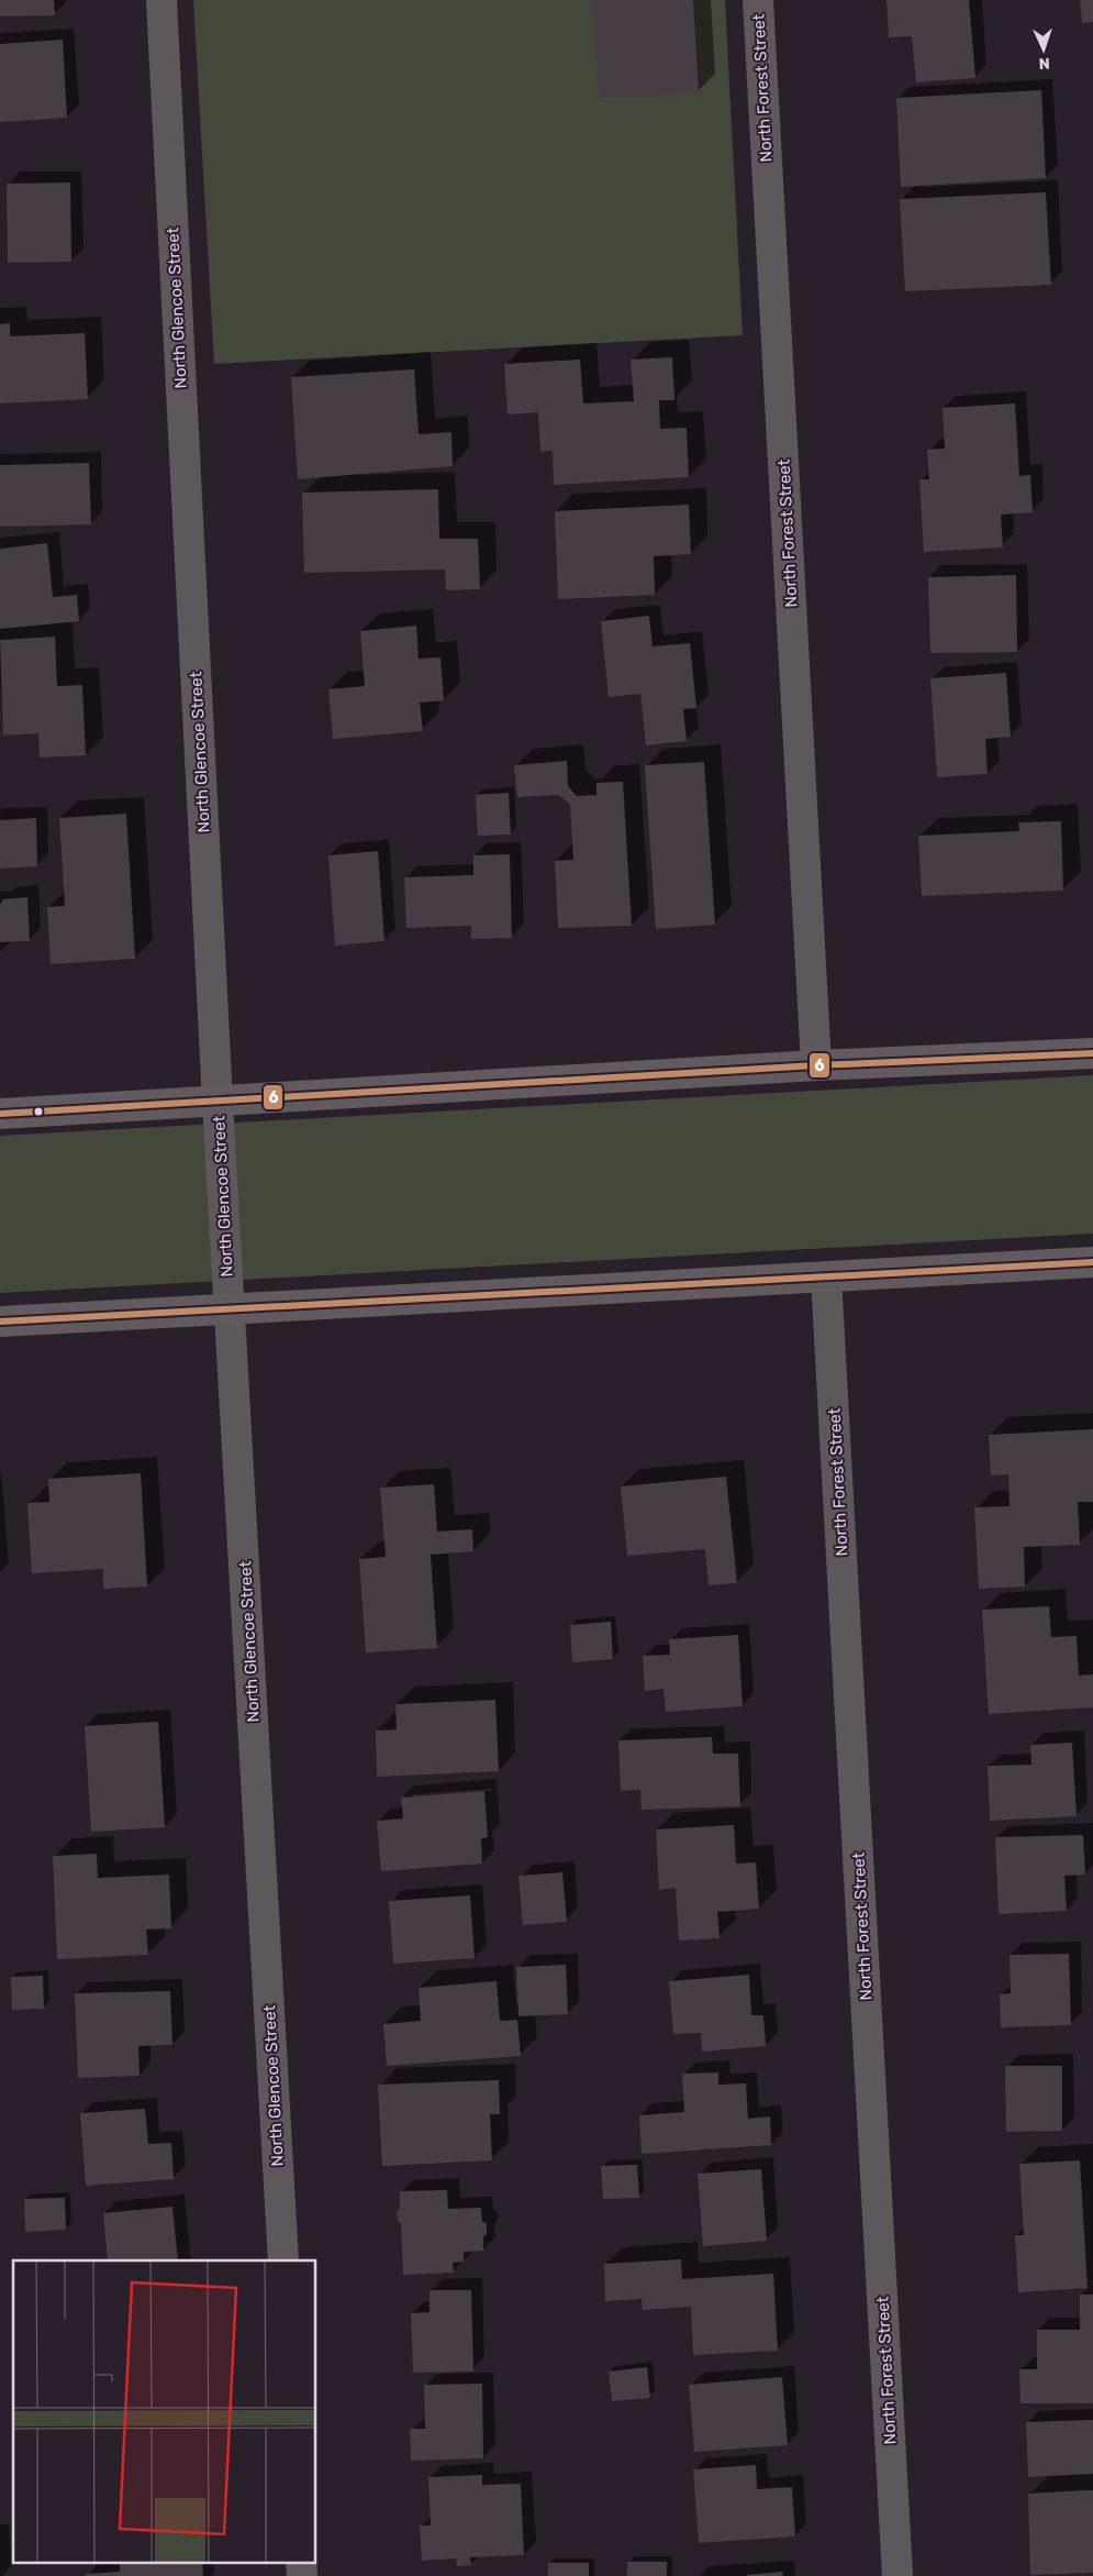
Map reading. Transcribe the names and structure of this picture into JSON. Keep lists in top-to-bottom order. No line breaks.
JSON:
{"streets":{"street":["North Forest Street","North Glencoe Street"]},"lines":["transit line 6"],"north":"bottom"}
